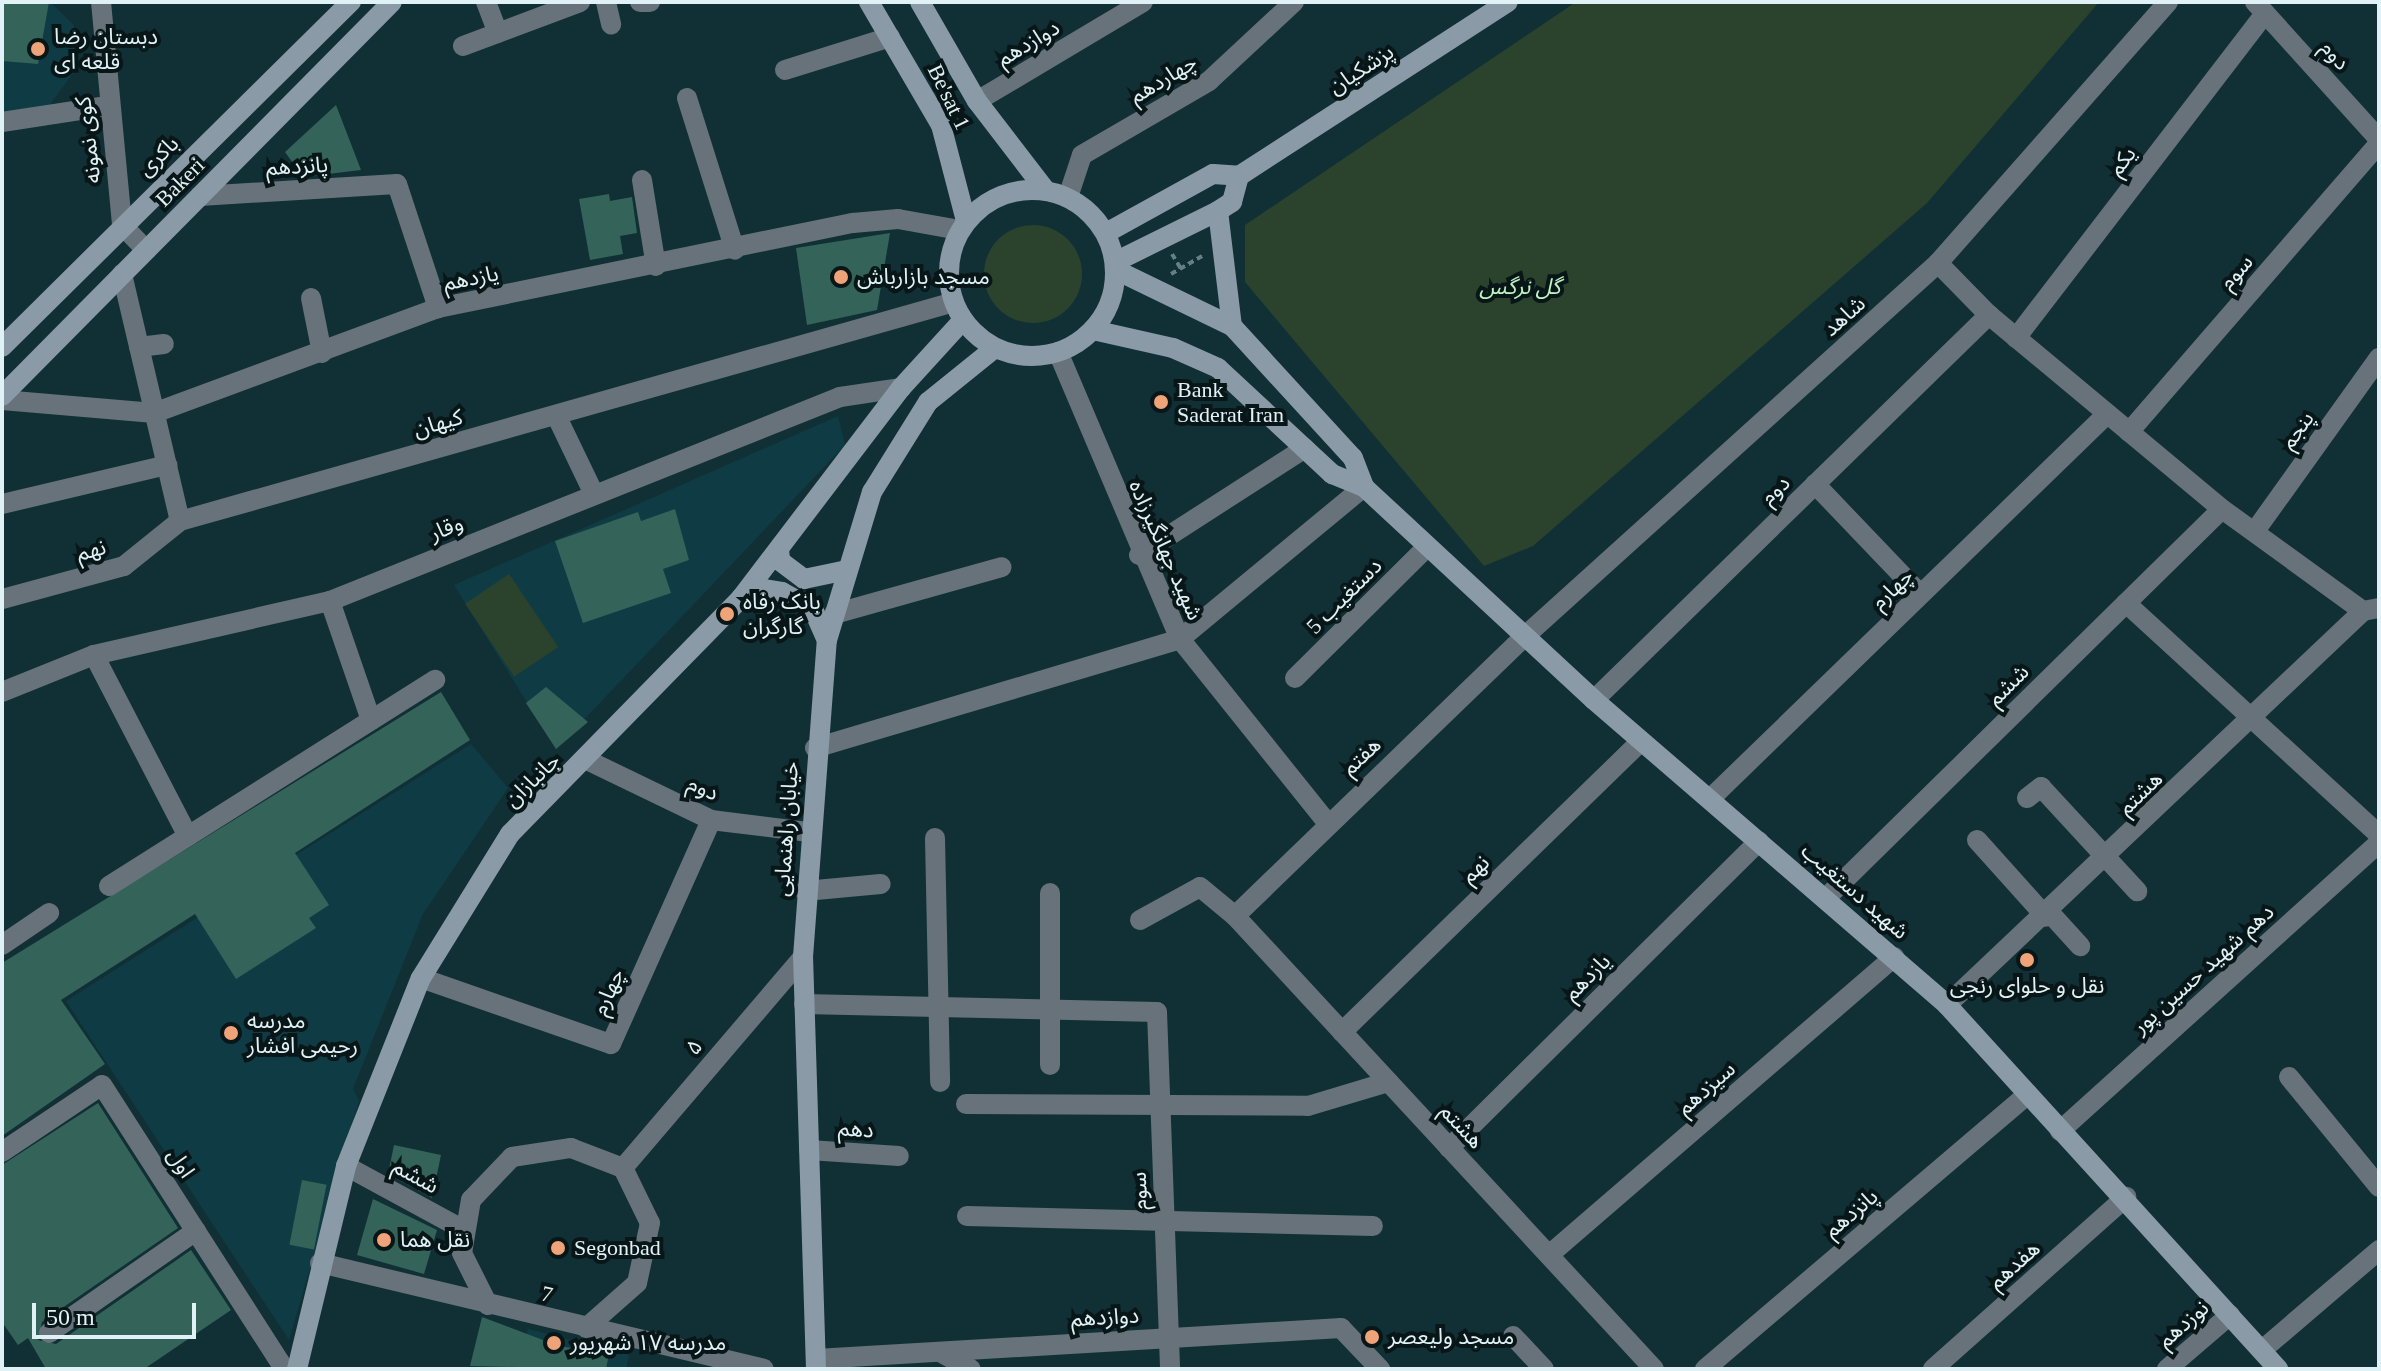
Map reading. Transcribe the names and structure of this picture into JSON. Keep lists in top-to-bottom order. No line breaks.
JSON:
{"streets":{"main road":["پزشکیان","Be'sat 1","باکری","Bakeri","جانبازان","خیابان راهنمایی","شهید دستغیب"],"street":["دوازدهم","دوم","چهاردهم","کوی نمونه","یکم","پانزدهم","سوم","یازدهم","شاهد","کیهان","پنجم","وقار","نهم","شهید جهانگیرزاده","چهارم","دستغیب 5","ششم","هفتم","هشتم","دهم شهید حسین پور","۵","سیزدهم","دهم","اول","هفدهم","7","نوزدهم"]},"crossings":[["دوازدهم","Be'sat 1"],["دوازدهم","سوم"],["دوازدهم","خیابان راهنمایی"],["دوم","یکم"],["دوم","سوم"],["دوم","چهارم"],["دوم","جانبازان"],["دوم","خیابان راهنمایی"],["دوم","شهید دستغیب"],["پزشکیان","چهاردهم"],["پزشکیان","Be'sat 1"],["پزشکیان","یازدهم"],["پزشکیان","کیهان"],["پزشکیان","شهید جهانگیرزاده"],["پزشکیان","جانبازان"],["پزشکیان","خیابان راهنمایی"],["چهاردهم","Be'sat 1"],["چهاردهم","یازدهم"],["چهاردهم","کیهان"],["چهاردهم","شهید جهانگیرزاده"],["چهاردهم","جانبازان"],["چهاردهم","خیابان راهنمایی"],["Be'sat 1","یازدهم"],["Be'sat 1","کیهان"],["Be'sat 1","شهید جهانگیرزاده"],["Be'sat 1","جانبازان"],["Be'sat 1","خیابان راهنمایی"],["کوی نمونه","باکری"],["پانزدهم","Bakeri"],["پانزدهم","یازدهم"],["پانزدهم","شهید دستغیب"],["Bakeri","یازدهم"],["یازدهم","کیهان"],["یازدهم","شهید جهانگیرزاده"],["یازدهم","جانبازان"],["یازدهم","هشتم"],["یازدهم","خیابان راهنمایی"],["یازدهم","شهید دستغیب"],["شاهد","هفتم"],["شاهد","شهید دستغیب"],["کیهان","نهم"],["کیهان","شهید جهانگیرزاده"],["کیهان","جانبازان"],["کیهان","خیابان راهنمایی"],["وقار","جانبازان"],["نهم","هشتم"],["نهم","شهید دستغیب"],["شهید جهانگیرزاده","هفتم"],["شهید جهانگیرزاده","جانبازان"],["شهید جهانگیرزاده","خیابان راهنمایی"],["چهارم","جانبازان"],["چهارم","شهید دستغیب"],["دستغیب 5","شهید دستغیب"],["ششم","جانبازان"],["ششم","شهید دستغیب"],["ششم","۵"],["ششم","7"],["هفتم","هشتم"],["هفتم","شهید دستغیب"],["جانبازان","خیابان راهنمایی"],["جانبازان","7"],["هشتم","شهید دستغیب"],["هشتم","سیزدهم"],["خیابان راهنمایی","۵"],["خیابان راهنمایی","دهم"],["شهید دستغیب","دهم شهید حسین پور"],["شهید دستغیب","سیزدهم"],["شهید دستغیب","هفدهم"],["شهید دستغیب","نوزدهم"],["۵","7"]],"parks":["گل نرگس"],"places":["دبستان رضا قلعه ای","مسجد بازارباش","Bank Saderat Iran","بانک رفاه گارگران","نقل و حلوای رنجی","مدرسه رحیمی افشار","نقل هما","Segonbad","مسجد ولیعصر","مدرسه ۱۷ شهریور"],"scale_bar":"50 m"}
